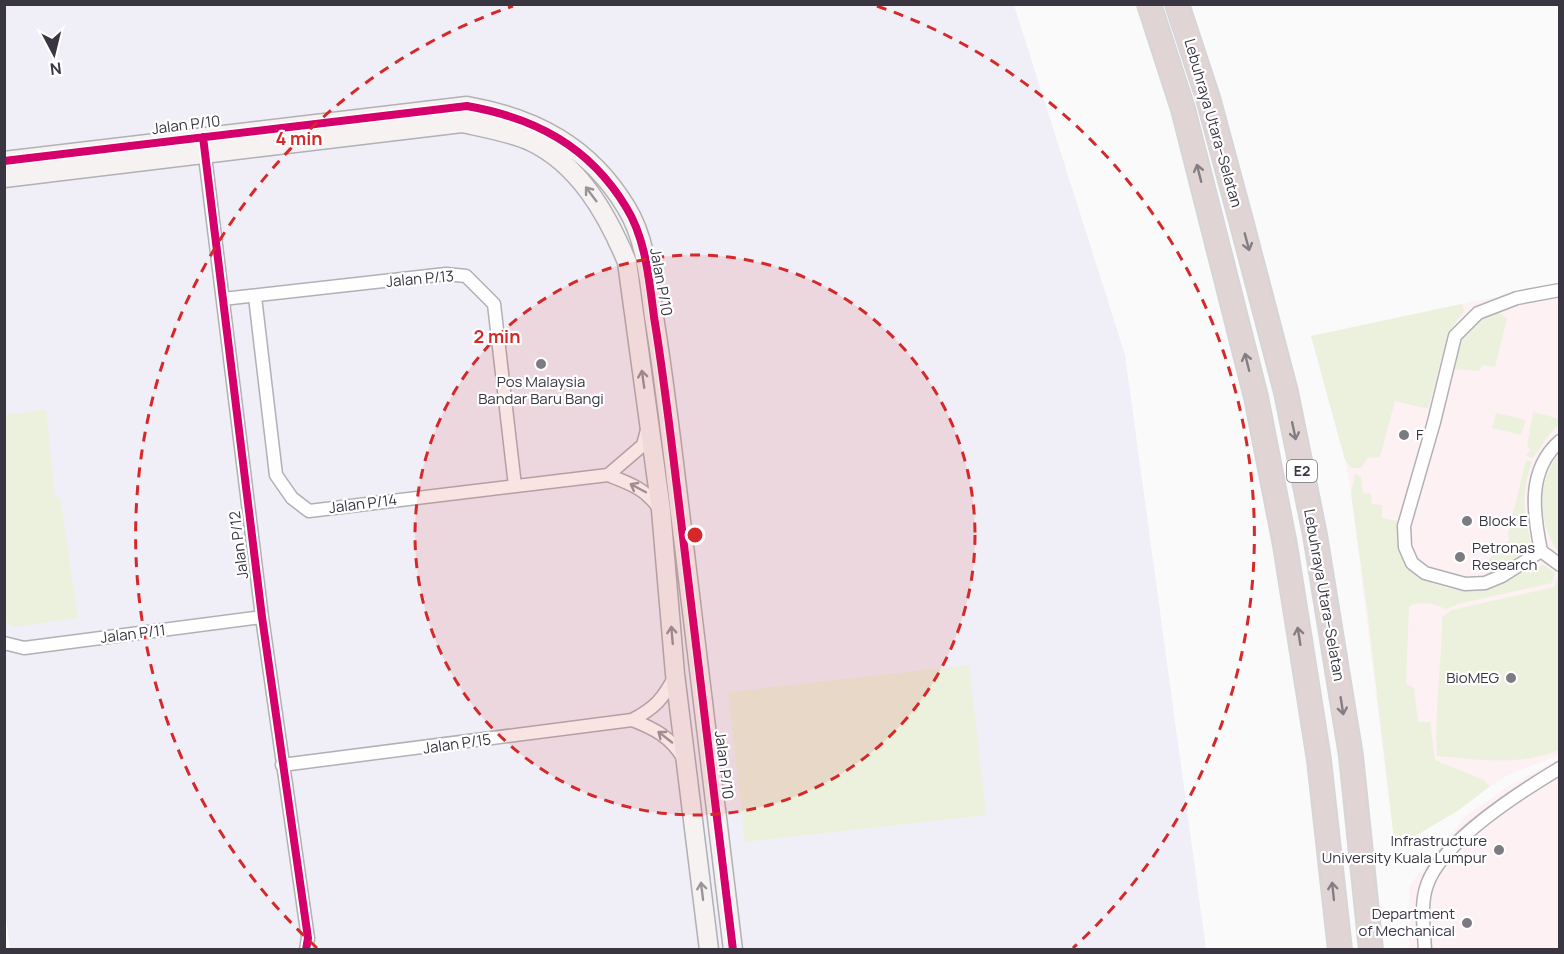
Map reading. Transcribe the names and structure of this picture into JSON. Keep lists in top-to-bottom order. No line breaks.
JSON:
{"streets":{"highway":["Lebuhraya Utara–Selatan","E2"],"street":["Jalan P/10","Jalan P/13","Jalan P/14","Jalan P/12","Jalan P/11","Jalan P/15"]},"crossings":[["Jalan P/10","Jalan P/14"],["Jalan P/10","Jalan P/12"],["Jalan P/10","Jalan P/15"],["Jalan P/13","Jalan P/14"],["Jalan P/13","Jalan P/12"],["Jalan P/12","Jalan P/11"],["Jalan P/12","Jalan P/15"]],"places":["Pos Malaysia Bandar Baru Bangi","F","Block E","Petronas Research","BioMEG","Infrastructure University Kuala Lumpur","Department of Mechanical"],"north":"bottom","rings":["4 min","2 min"]}
